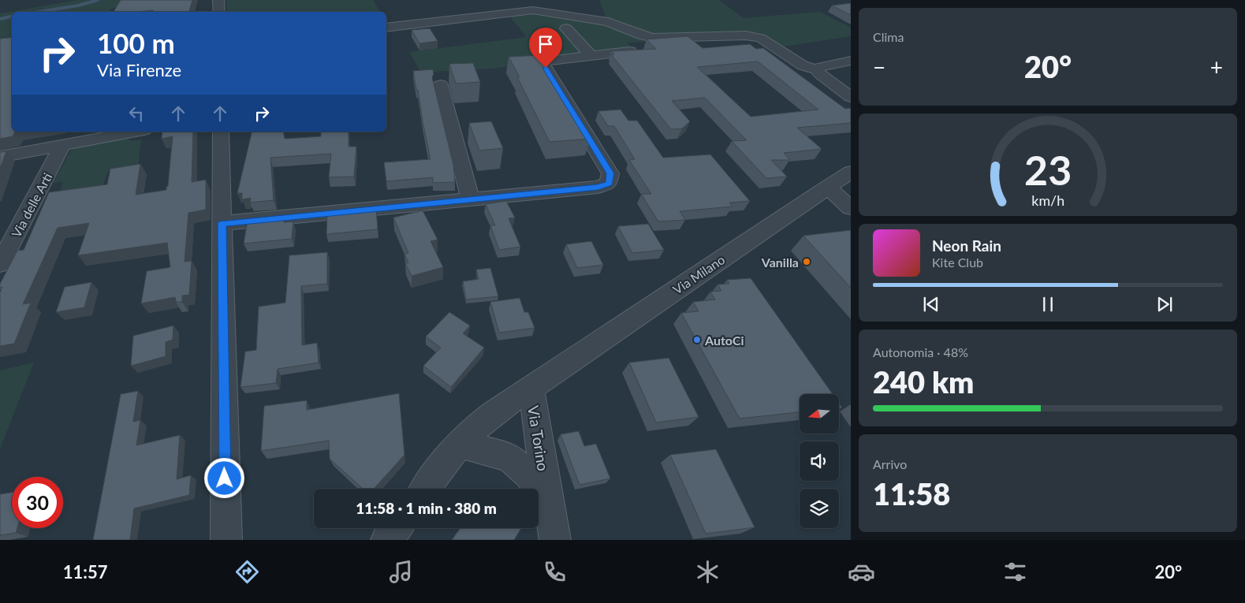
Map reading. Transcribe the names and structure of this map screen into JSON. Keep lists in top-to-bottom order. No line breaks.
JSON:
{"streets":{"street":["Via delle Arti","Via Milano","Via Torino"]},"crossings":[["Via Milano","Via Torino"]],"places":["Vanilla","AutoCi"],"north":"left","page":{"tile":["Clima",["Autonomia · 48%","240 km"],["Arrivo","11:58"]],"turn":["100 m","Via Firenze"],"heat":["−","20°","+"],"song":["Neon Rain","Kite Club"],"limit":"30","trip":"11:58 · 1 min · 380 m","tabs":["11:57","20°"],"gauge":["23","km/h"]}}
